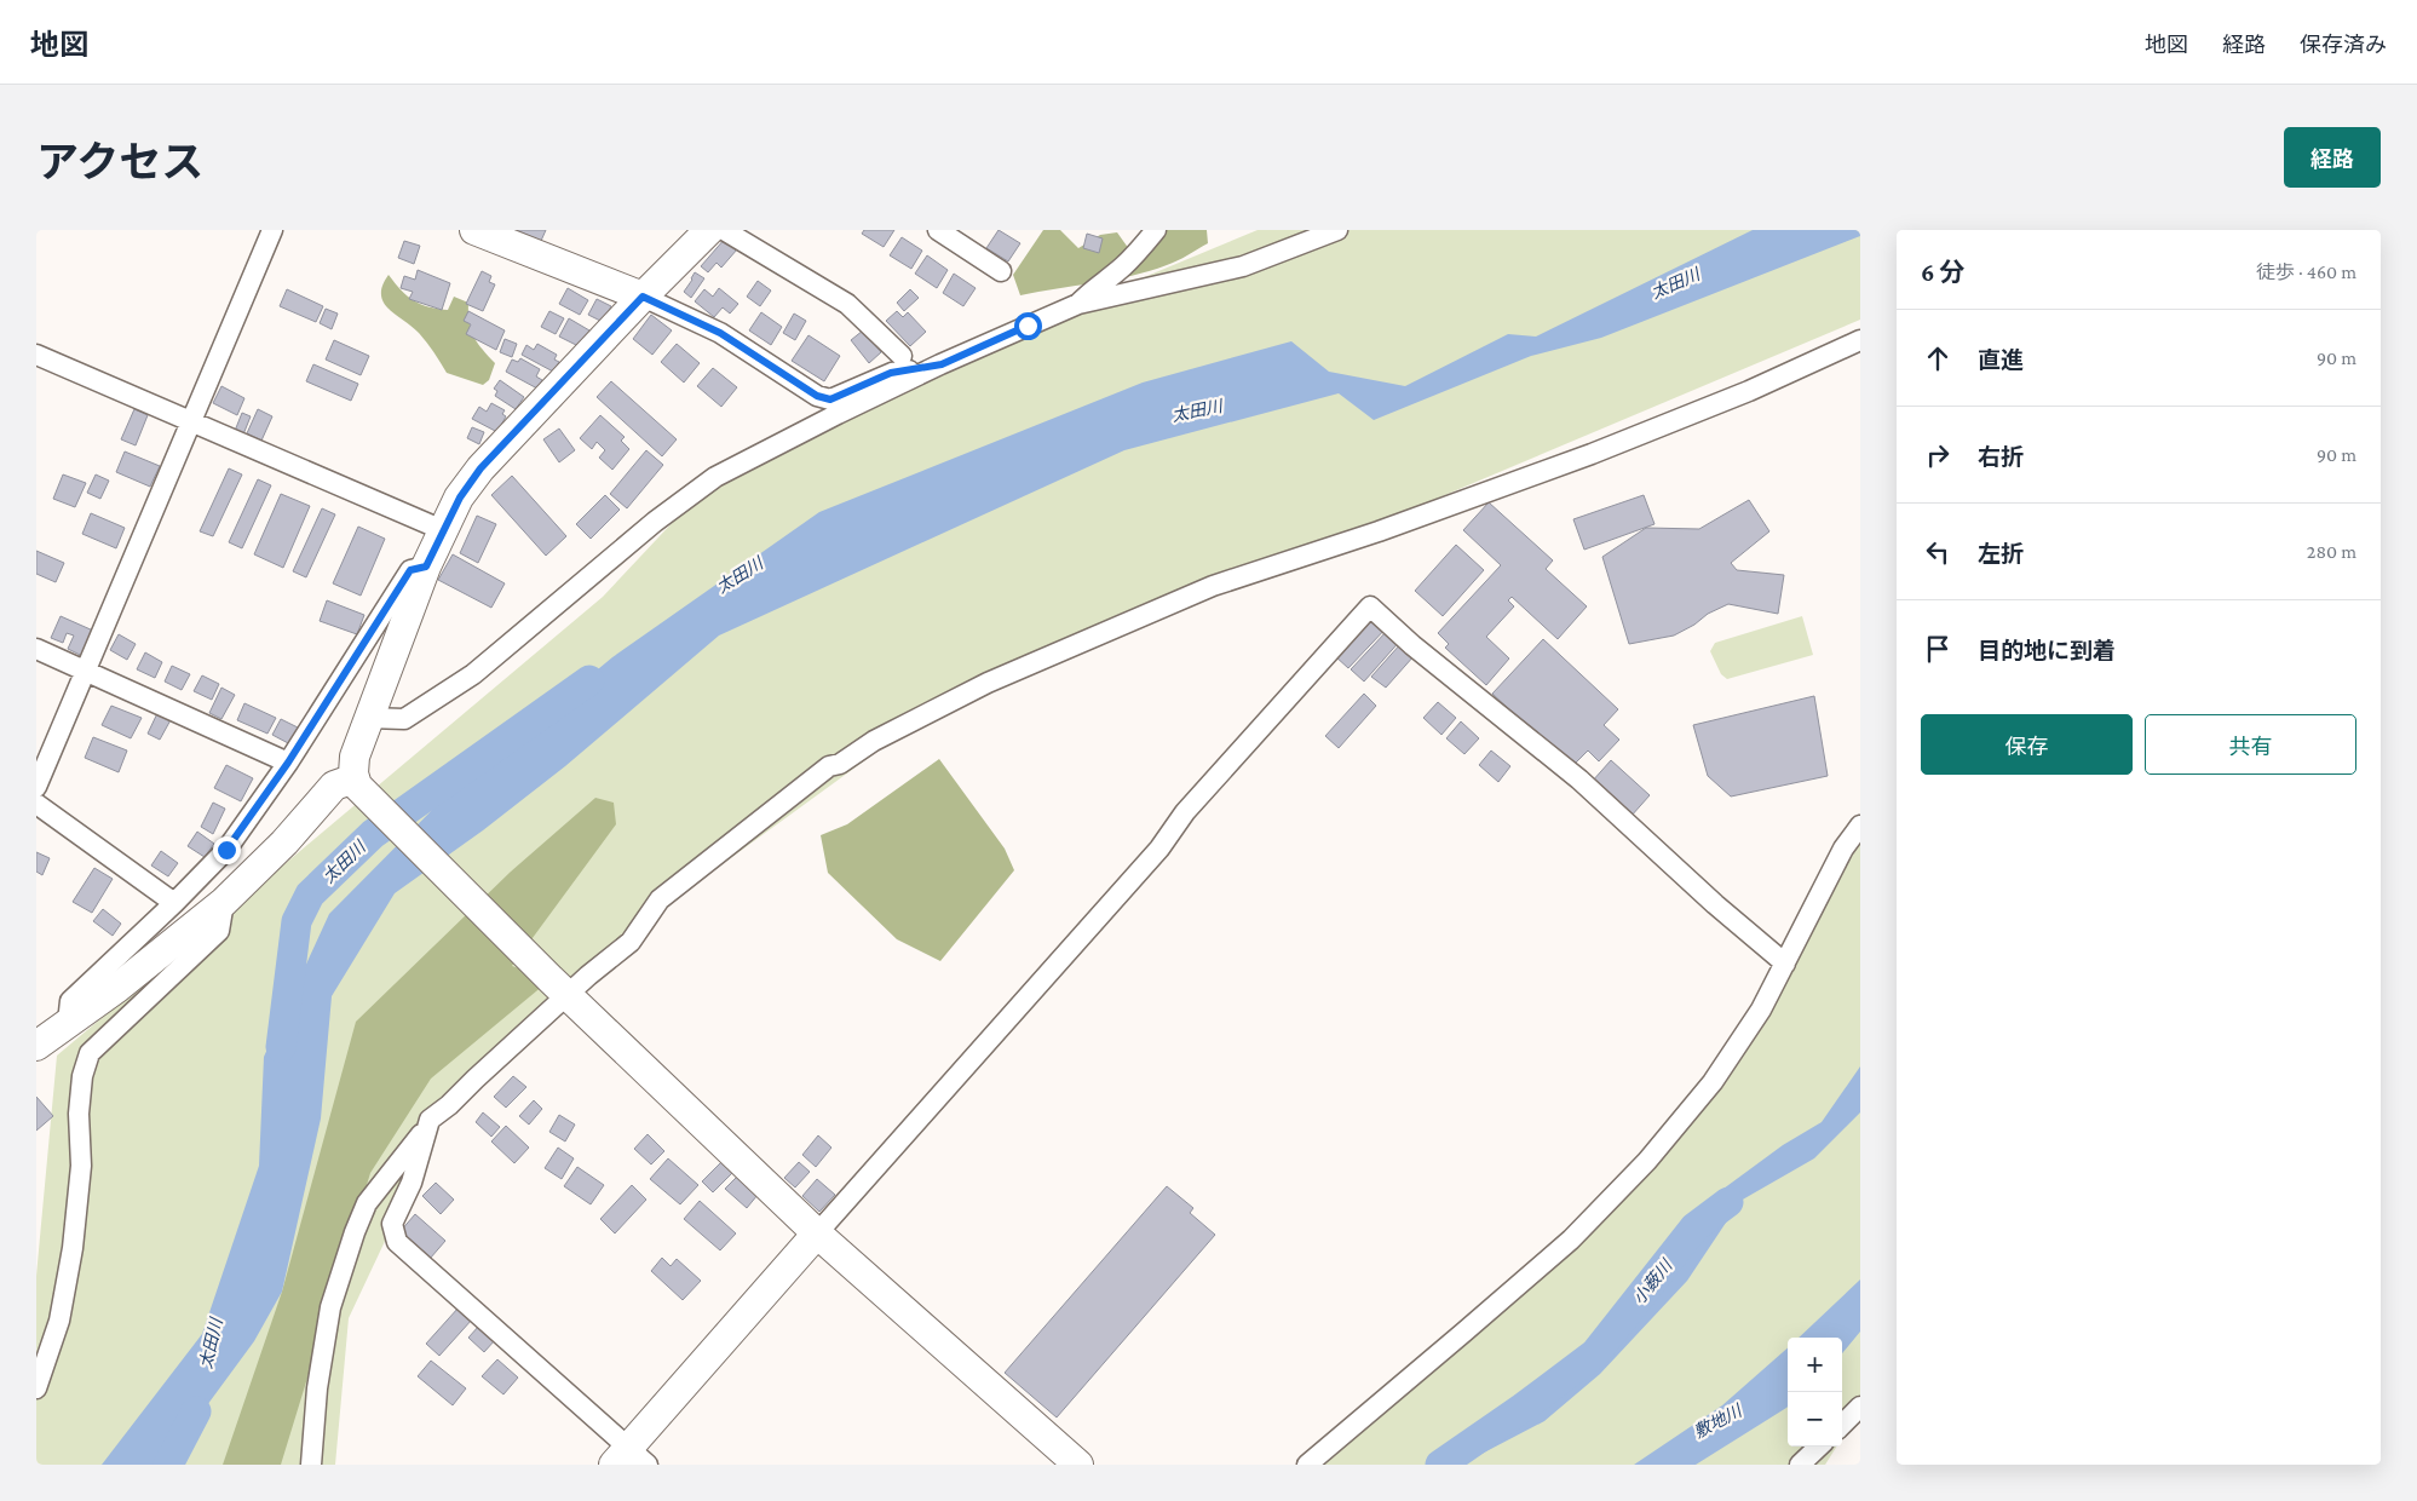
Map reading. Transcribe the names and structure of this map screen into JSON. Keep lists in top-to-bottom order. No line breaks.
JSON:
{"water":["太田川","小薮川","敷地川"],"page":{"header":"地図","nav":["地図","経路","保存済み"],"title":"アクセス","buttons":["経路",["保存","共有"]],"heading":["6 分","徒歩 · 460 m"],"list":[["直進","90 m"],["右折","90 m"],["左折","280 m"],"目的地に到着"],"map_buttons":["+","−"]}}
